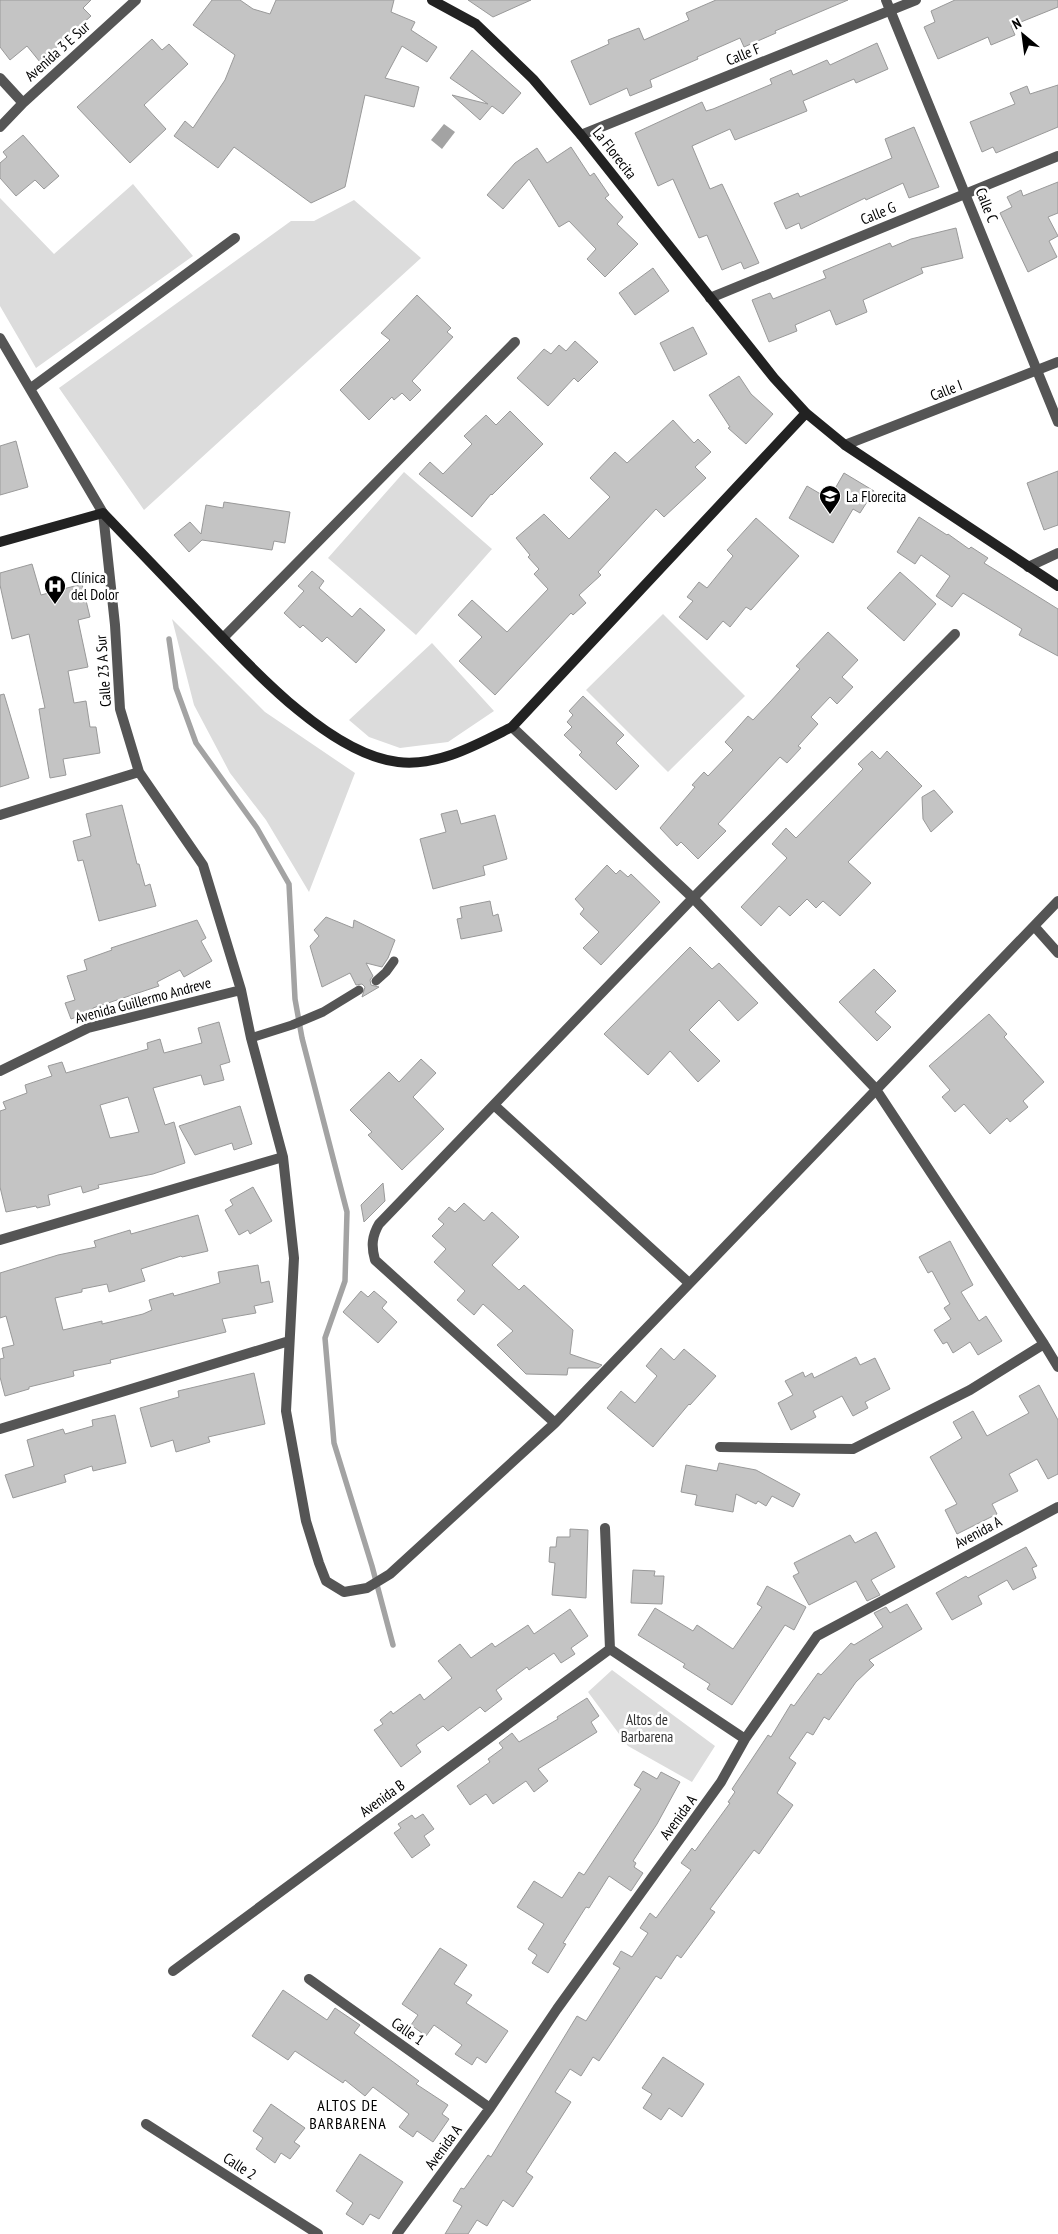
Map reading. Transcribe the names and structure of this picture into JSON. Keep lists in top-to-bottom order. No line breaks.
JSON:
{"streets":{"street":["Avenida 3 E Sur","Calle F","La Florecita","Calle C","Calle G","Calle I","Calle 23 A Sur","Avenida Guillermo Andreve","Avenida A","Avenida B","Calle 1","Calle 2"]},"crossings":[["Calle F","La Florecita"],["Calle F","Calle C"],["La Florecita","Calle G"],["La Florecita","Calle I"],["Calle C","Calle G"],["Calle C","Calle I"],["Calle 23 A Sur","Avenida Guillermo Andreve"],["Avenida A","Calle 1"]],"districts":["ALTOS DE BARBARENA"],"parks":["Altos de Barbarena"],"places":{"school or university":["La Florecita"],"hospital":["Clínica del Dolor"]},"north":"top left"}
